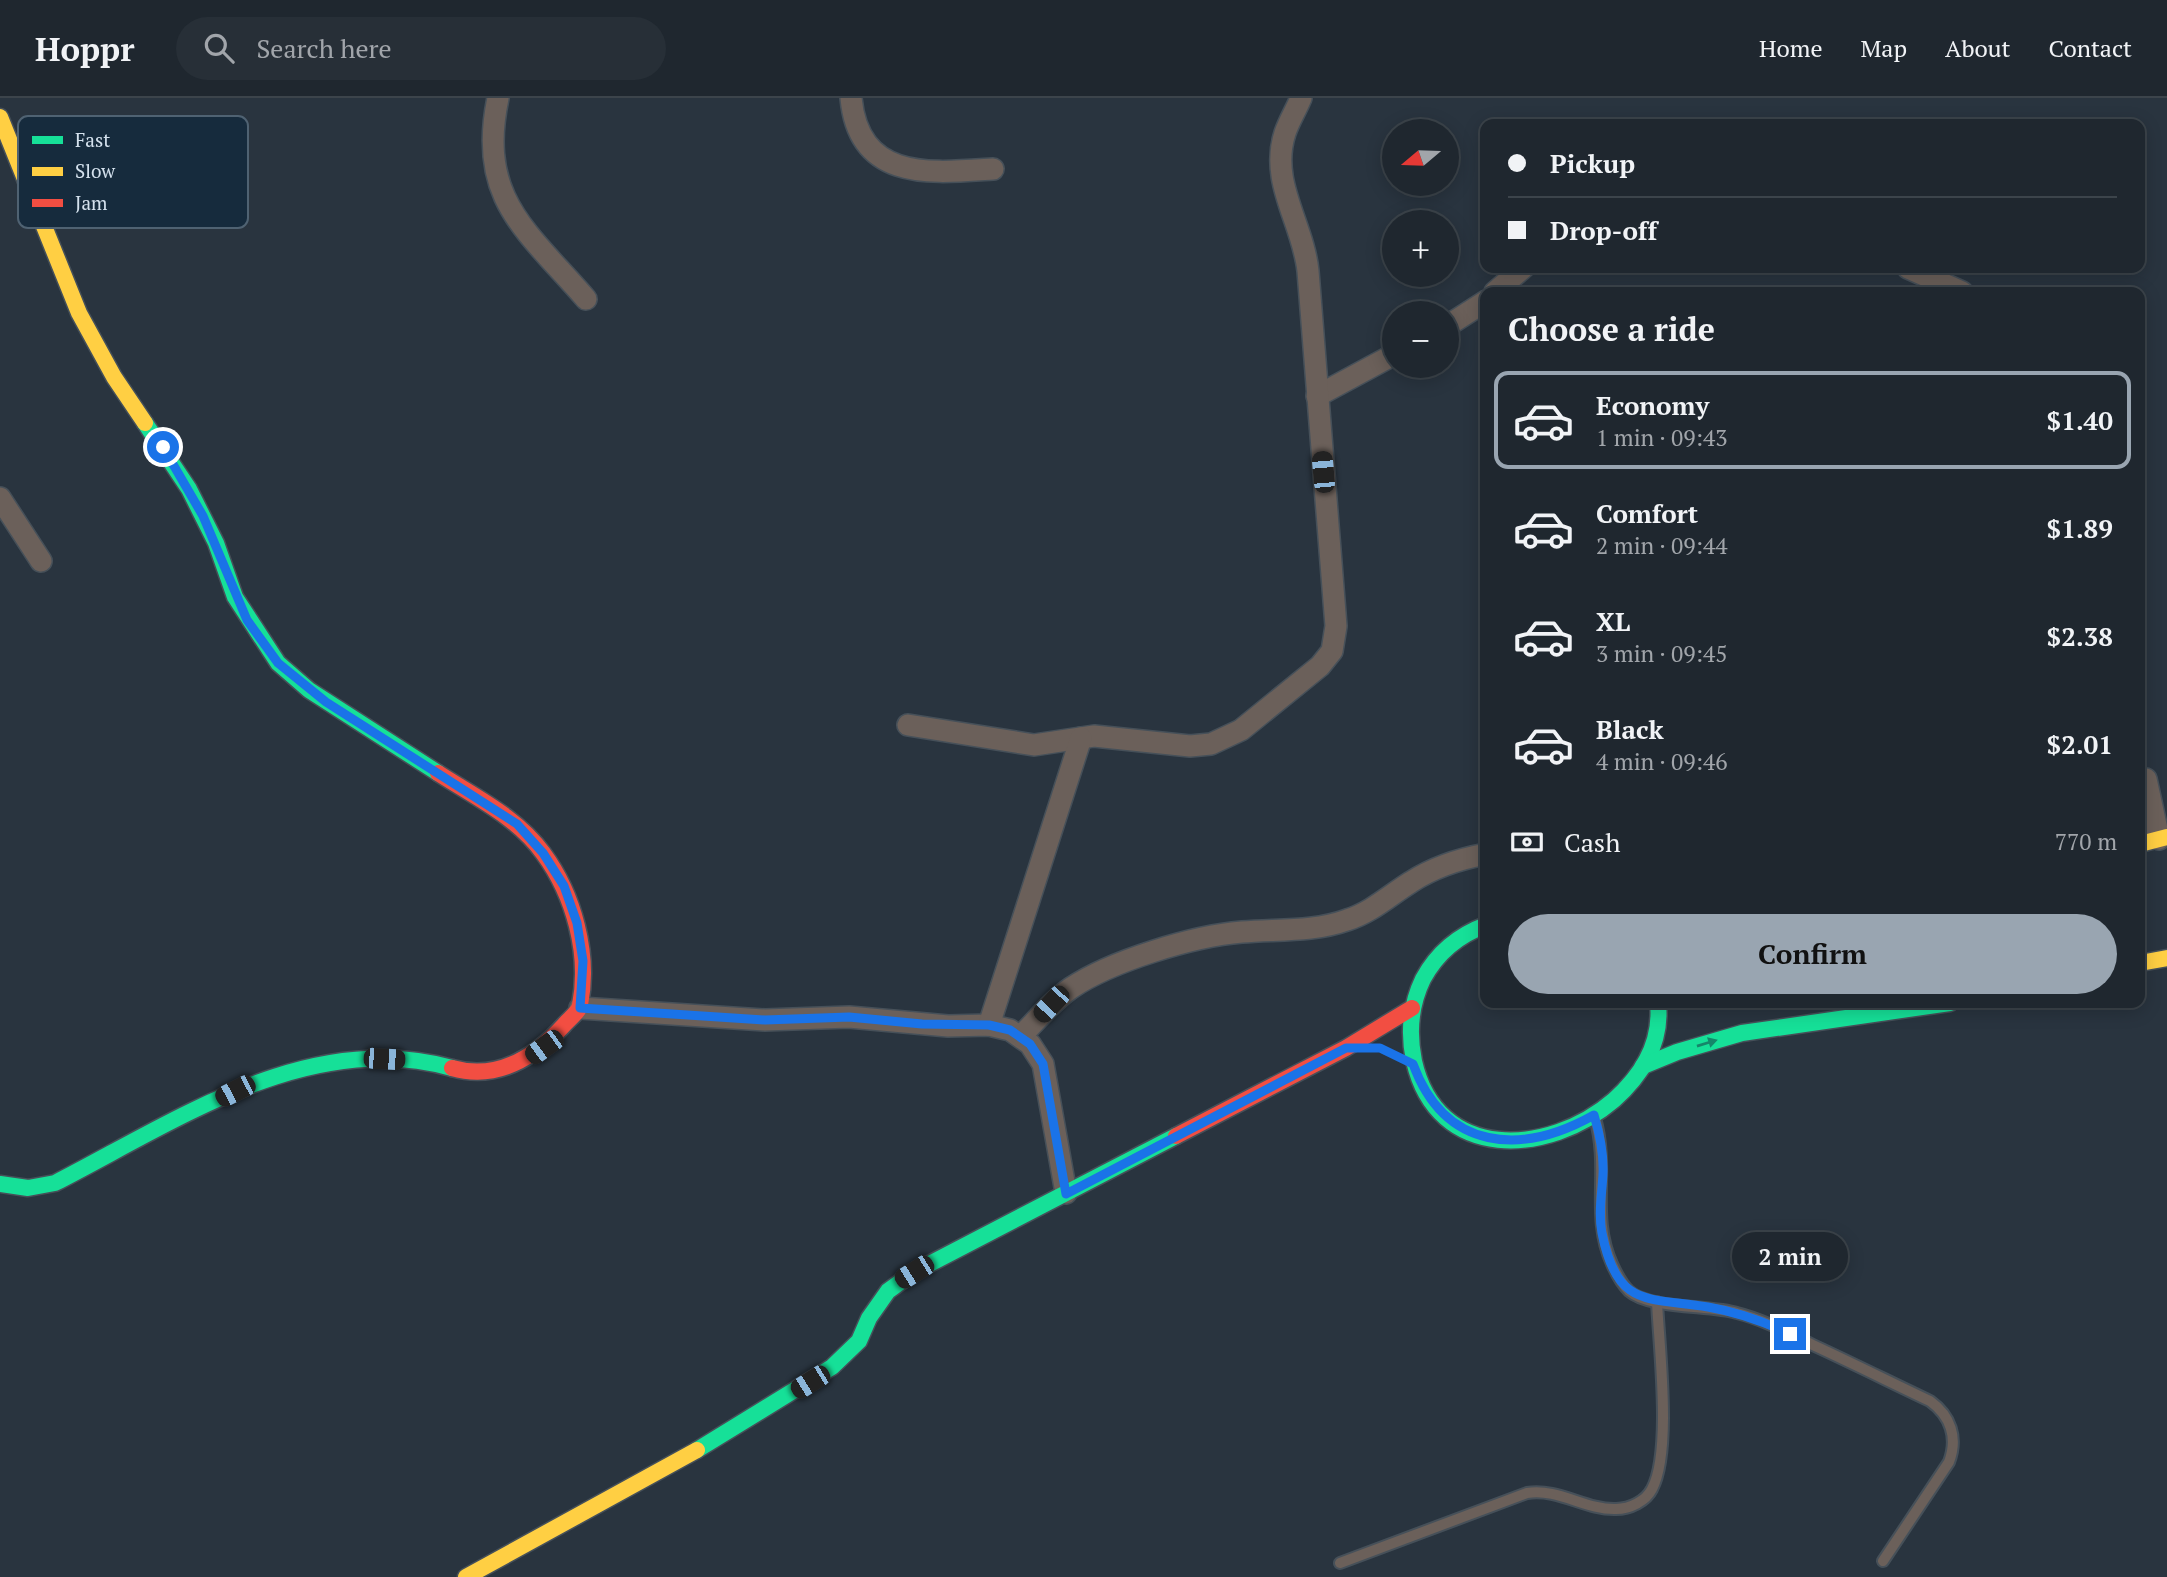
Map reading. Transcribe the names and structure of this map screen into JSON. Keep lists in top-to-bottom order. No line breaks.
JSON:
{"legend":["Fast","Slow","Jam"],"north":"left","page":{"header":"Hoppr","search":"Search here","nav":["Home","Map","About","Contact"],"map_buttons":["+","−"],"banner":["Pickup","Drop-off"],"heading":"Choose a ride","list":[{"name":"Economy","note":"1 min · 09:43","value":"$1.40"},{"name":"Comfort","note":"2 min · 09:44","value":"$1.89"},{"name":"XL","note":"3 min · 09:45","value":"$2.38"},{"name":"Black","note":"4 min · 09:46","value":"$2.01"}],"pay":["Cash","770 m"],"buttons":"Confirm","bubble":"2 min"}}
